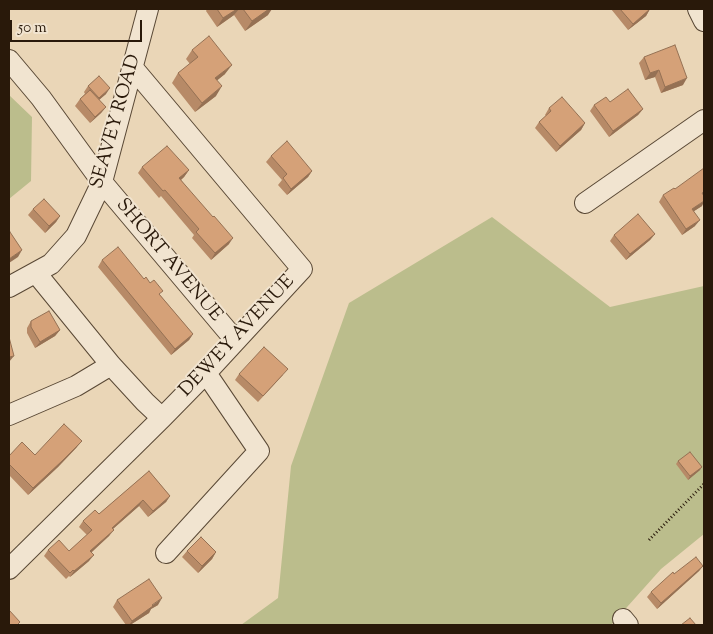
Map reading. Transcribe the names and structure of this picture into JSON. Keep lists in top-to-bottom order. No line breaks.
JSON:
{"streets":{"street":["SEAVEY ROAD","SHORT AVENUE","DEWEY AVENUE"]},"crossings":[["SEAVEY ROAD","SHORT AVENUE"],["SEAVEY ROAD","DEWEY AVENUE"],["SHORT AVENUE","DEWEY AVENUE"]],"scale_bar":"50 m"}
